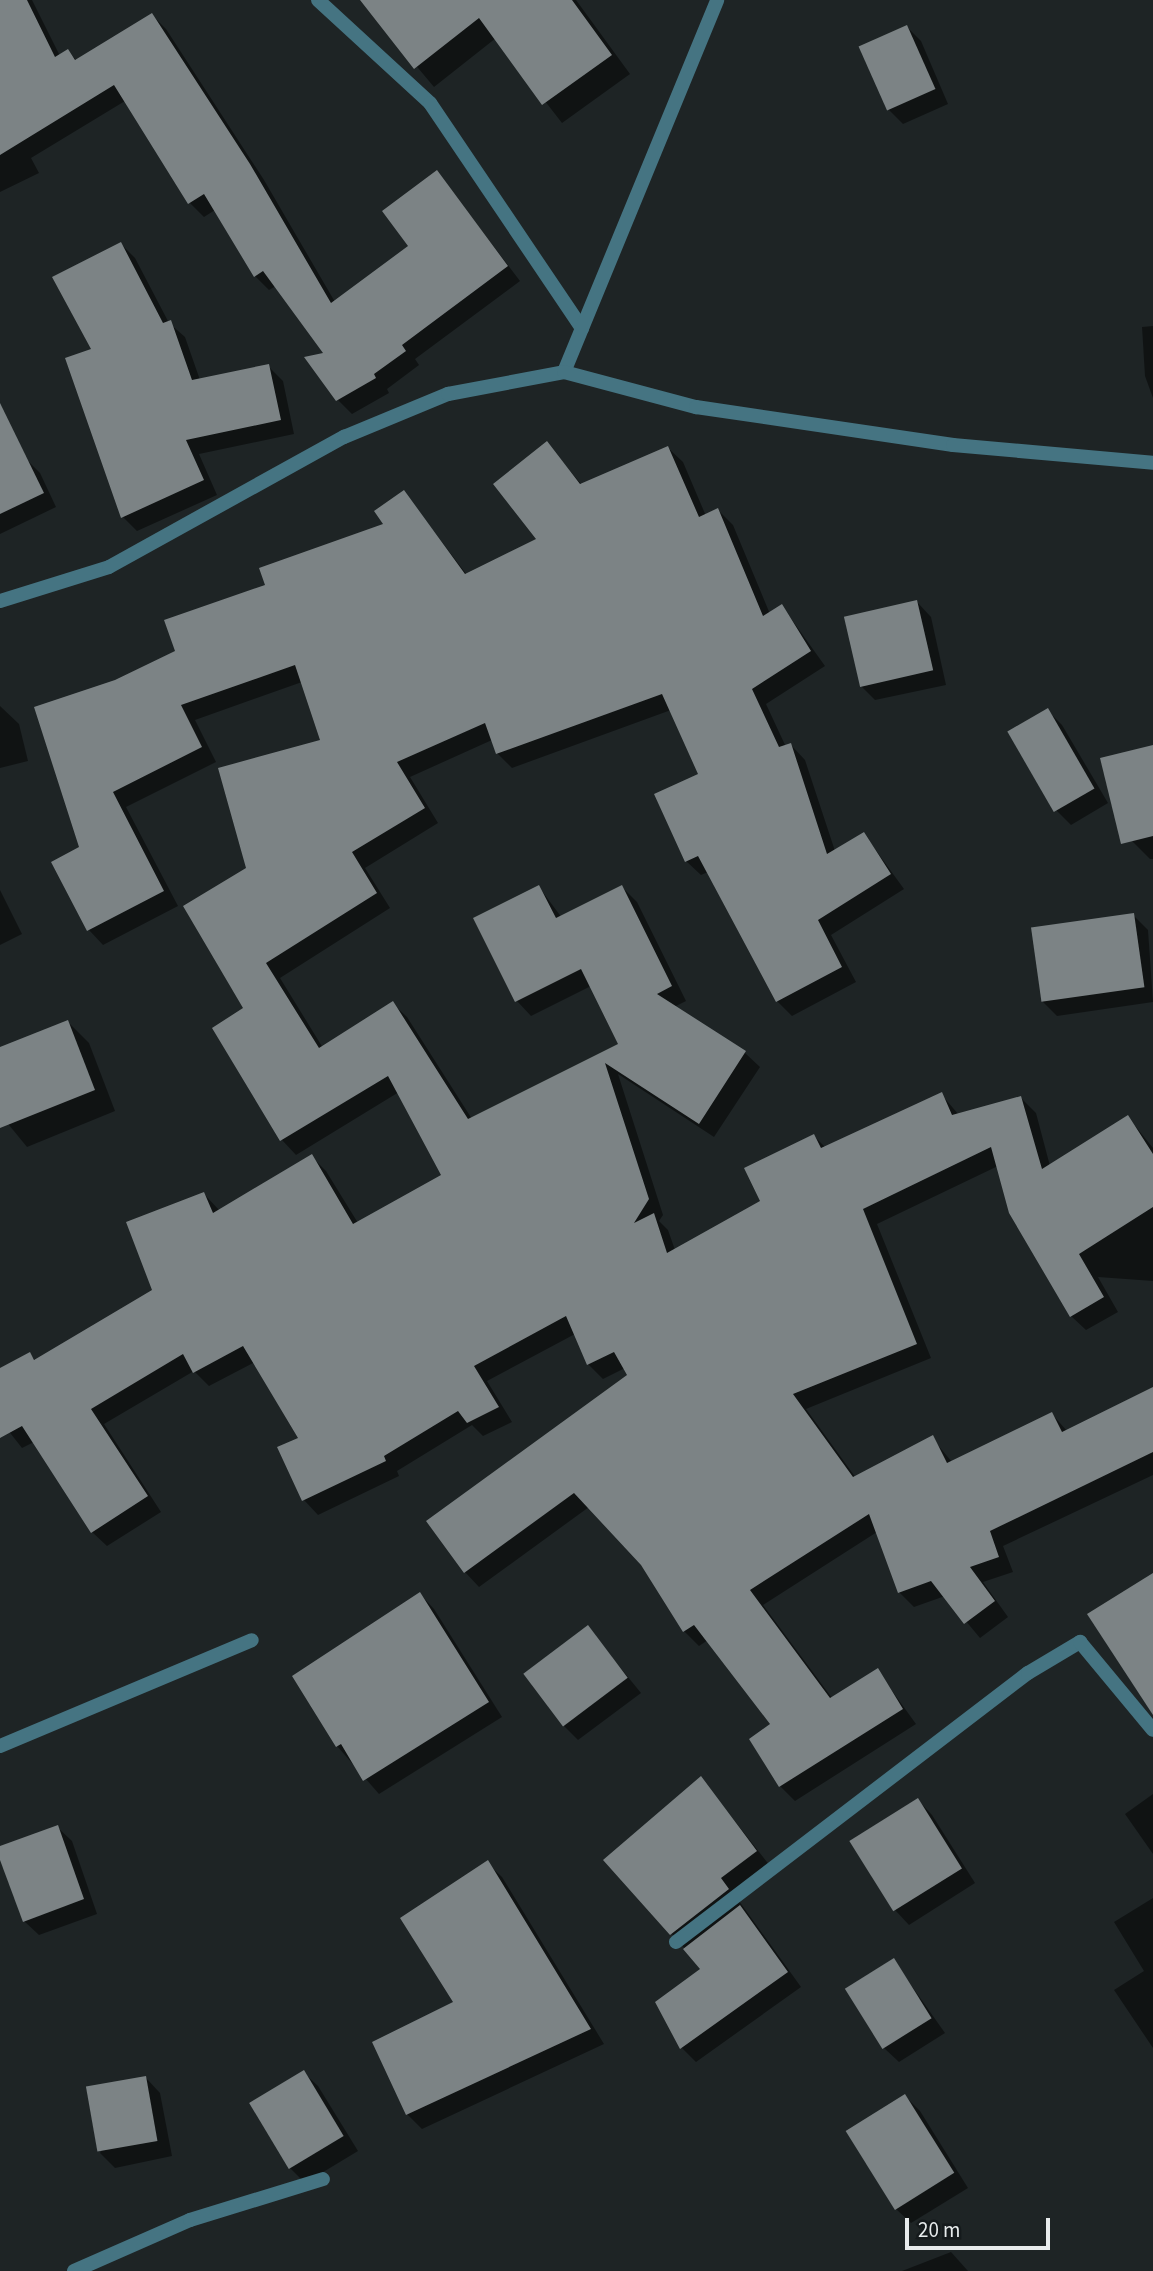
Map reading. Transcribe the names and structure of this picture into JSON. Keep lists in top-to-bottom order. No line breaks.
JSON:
{"scale_bar":"20 m"}
